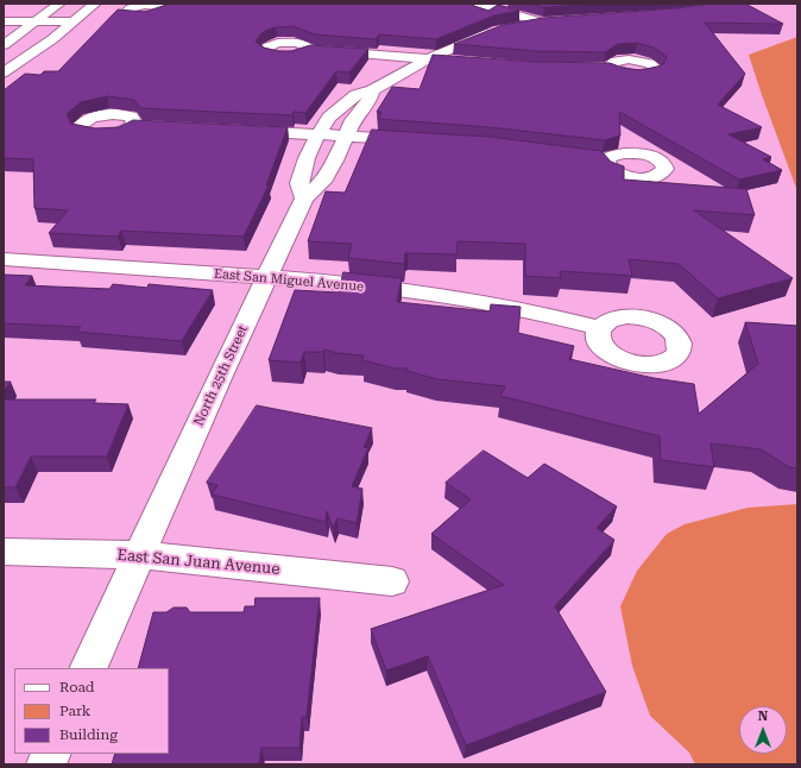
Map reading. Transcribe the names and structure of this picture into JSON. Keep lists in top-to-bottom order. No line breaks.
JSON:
{"streets":{"street":["East San Miguel Avenue","North 25th Street","East San Juan Avenue"]},"crossings":[["East San Miguel Avenue","North 25th Street"],["North 25th Street","East San Juan Avenue"]],"legend":["Road","Park","Building"],"north":"top"}
